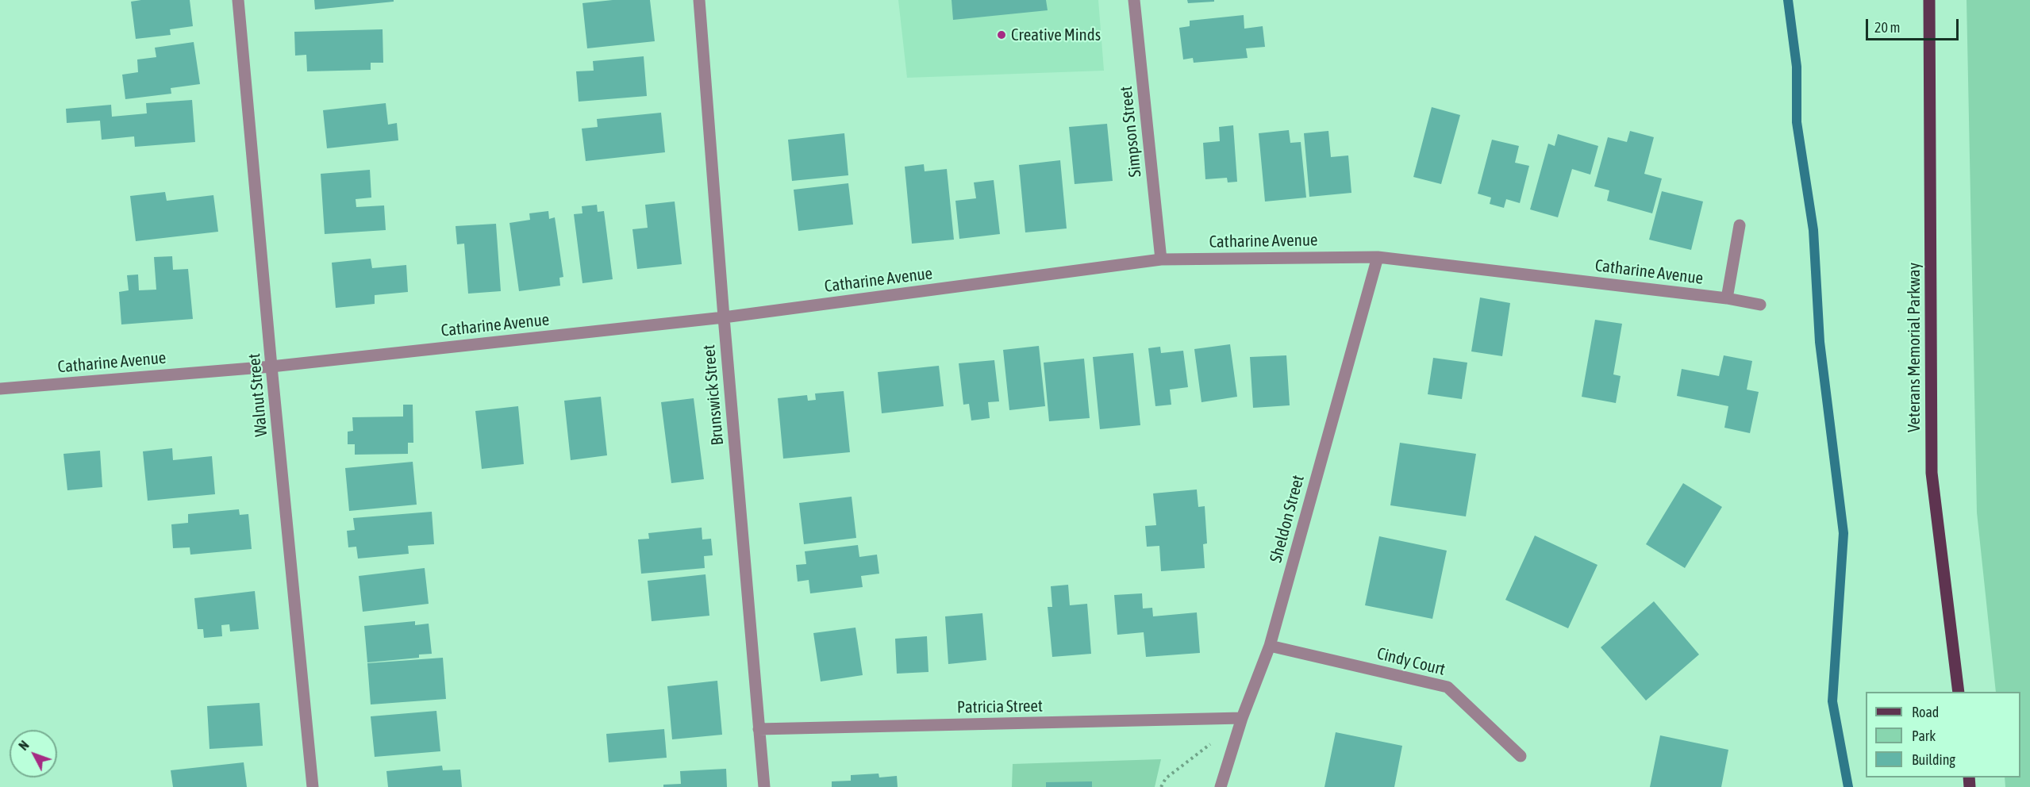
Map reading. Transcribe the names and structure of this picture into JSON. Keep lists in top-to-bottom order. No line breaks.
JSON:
{"streets":{"main road":["Veterans Memorial Parkway"],"street":["Simpson Street","Catharine Avenue","Walnut Street","Brunswick Street","Sheldon Street","Cindy Court","Patricia Street"]},"crossings":[["Simpson Street","Catharine Avenue"],["Catharine Avenue","Walnut Street"],["Catharine Avenue","Brunswick Street"],["Catharine Avenue","Sheldon Street"],["Brunswick Street","Patricia Street"],["Sheldon Street","Cindy Court"],["Sheldon Street","Patricia Street"]],"places":["Creative Minds"],"legend":["Road","Park","Building"],"scale_bar":"20 m","north":"top left"}
